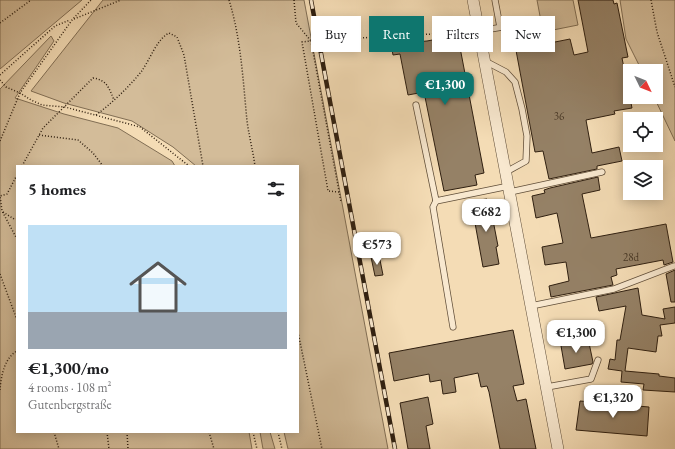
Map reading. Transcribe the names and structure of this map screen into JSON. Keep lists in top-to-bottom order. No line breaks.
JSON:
{"house_numbers":["36","28d"],"north":"bottom right","page":{"chip":["Buy","Rent","Filters","New"],"price":["€1,300","€682","€573","€1,300","€1,320"],"heading":"5 homes","list":[{"name":"€1,300/mo","note":"4 rooms · 108 m² · Gutenbergstraße"}]}}
